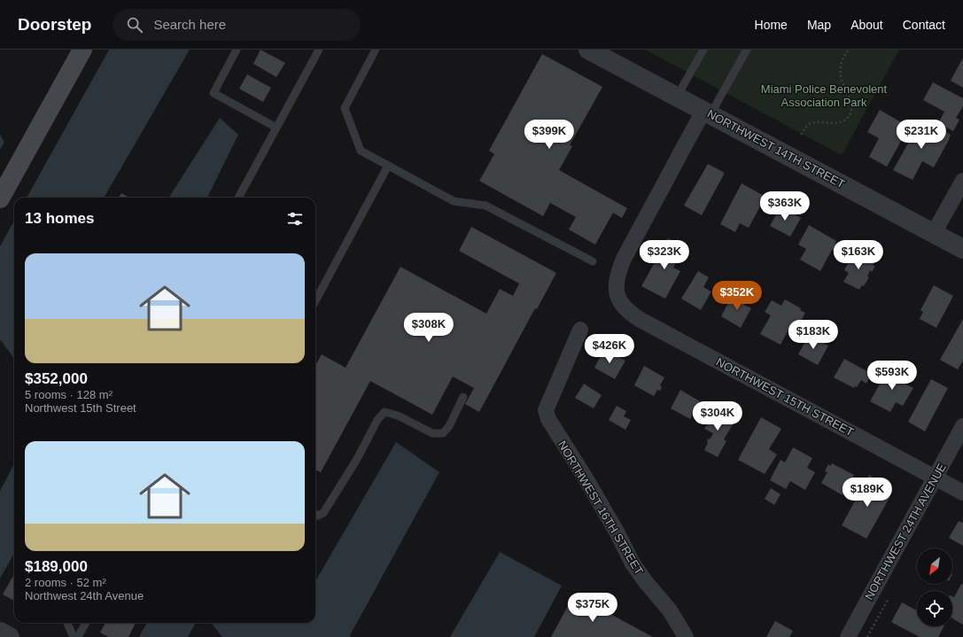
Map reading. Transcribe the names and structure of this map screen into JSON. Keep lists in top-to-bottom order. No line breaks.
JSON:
{"streets":{"street":["NORTHWEST 14TH STREET","NORTHWEST 15TH STREET","NORTHWEST 16TH STREET","NORTHWEST 24TH AVENUE"]},"crossings":[["NORTHWEST 14TH STREET","NORTHWEST 15TH STREET"],["NORTHWEST 15TH STREET","NORTHWEST 24TH AVENUE"]],"parks":["Miami Police Benevolent Association Park"],"north":"bottom left","page":{"header":"Doorstep","search":"Search here","nav":["Home","Map","About","Contact"],"price":["$399K","$231K","$363K","$323K","$163K","$352K","$308K","$183K","$426K","$593K","$304K","$189K","$375K"],"heading":"13 homes","list":[{"name":"$352,000","note":"5 rooms · 128 m² · Northwest 15th Street"},{"name":"$189,000","note":"2 rooms · 52 m² · Northwest 24th Avenue"}]}}
